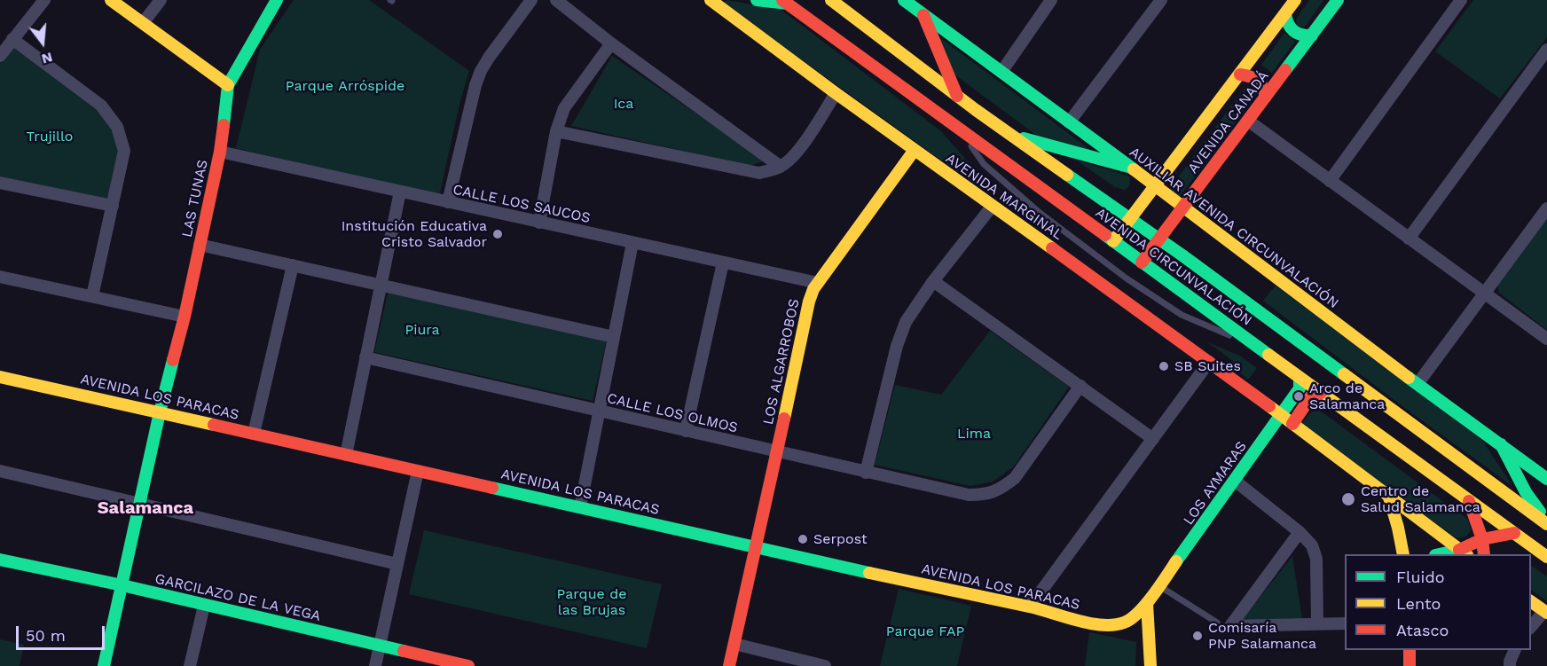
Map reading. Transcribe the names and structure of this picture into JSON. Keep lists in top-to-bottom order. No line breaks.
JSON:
{"streets":{"main road":["AVENIDA CANADÁ","AVENIDA MARGINAL","LAS TUNAS","AUXILIAR AVENIDA CIRCUNVALACIÓN","AVENIDA CIRCUNVALACIÓN","LOS ALGARROBOS","AVENIDA LOS PARACAS","LOS AYMARAS","GARCILAZO DE LA VEGA"],"street":["CALLE LOS SAUCOS","CALLE LOS OLMOS"]},"crossings":[["AVENIDA CANADÁ","AUXILIAR AVENIDA CIRCUNVALACIÓN"],["AVENIDA CANADÁ","AVENIDA CIRCUNVALACIÓN"],["AVENIDA MARGINAL","LOS ALGARROBOS"],["AVENIDA MARGINAL","LOS AYMARAS"],["LAS TUNAS","CALLE LOS SAUCOS"],["LAS TUNAS","AVENIDA LOS PARACAS"],["LAS TUNAS","GARCILAZO DE LA VEGA"],["CALLE LOS SAUCOS","LOS ALGARROBOS"],["AVENIDA CIRCUNVALACIÓN","LOS AYMARAS"],["LOS ALGARROBOS","AVENIDA LOS PARACAS"],["LOS ALGARROBOS","CALLE LOS OLMOS"],["AVENIDA LOS PARACAS","LOS AYMARAS"]],"districts":["Salamanca"],"parks":["Parque Arróspide","Ica","Trujillo","Piura","Lima","Parque de las Brujas","Parque FAP"],"places":["Institución Educativa Cristo Salvador","SB Suites","Arco de Salamanca","Centro de Salud Salamanca","Serpost","Comisaría PNP Salamanca"],"legend":["Fluido","Lento","Atasco"],"scale_bar":"50 m","north":"bottom"}
